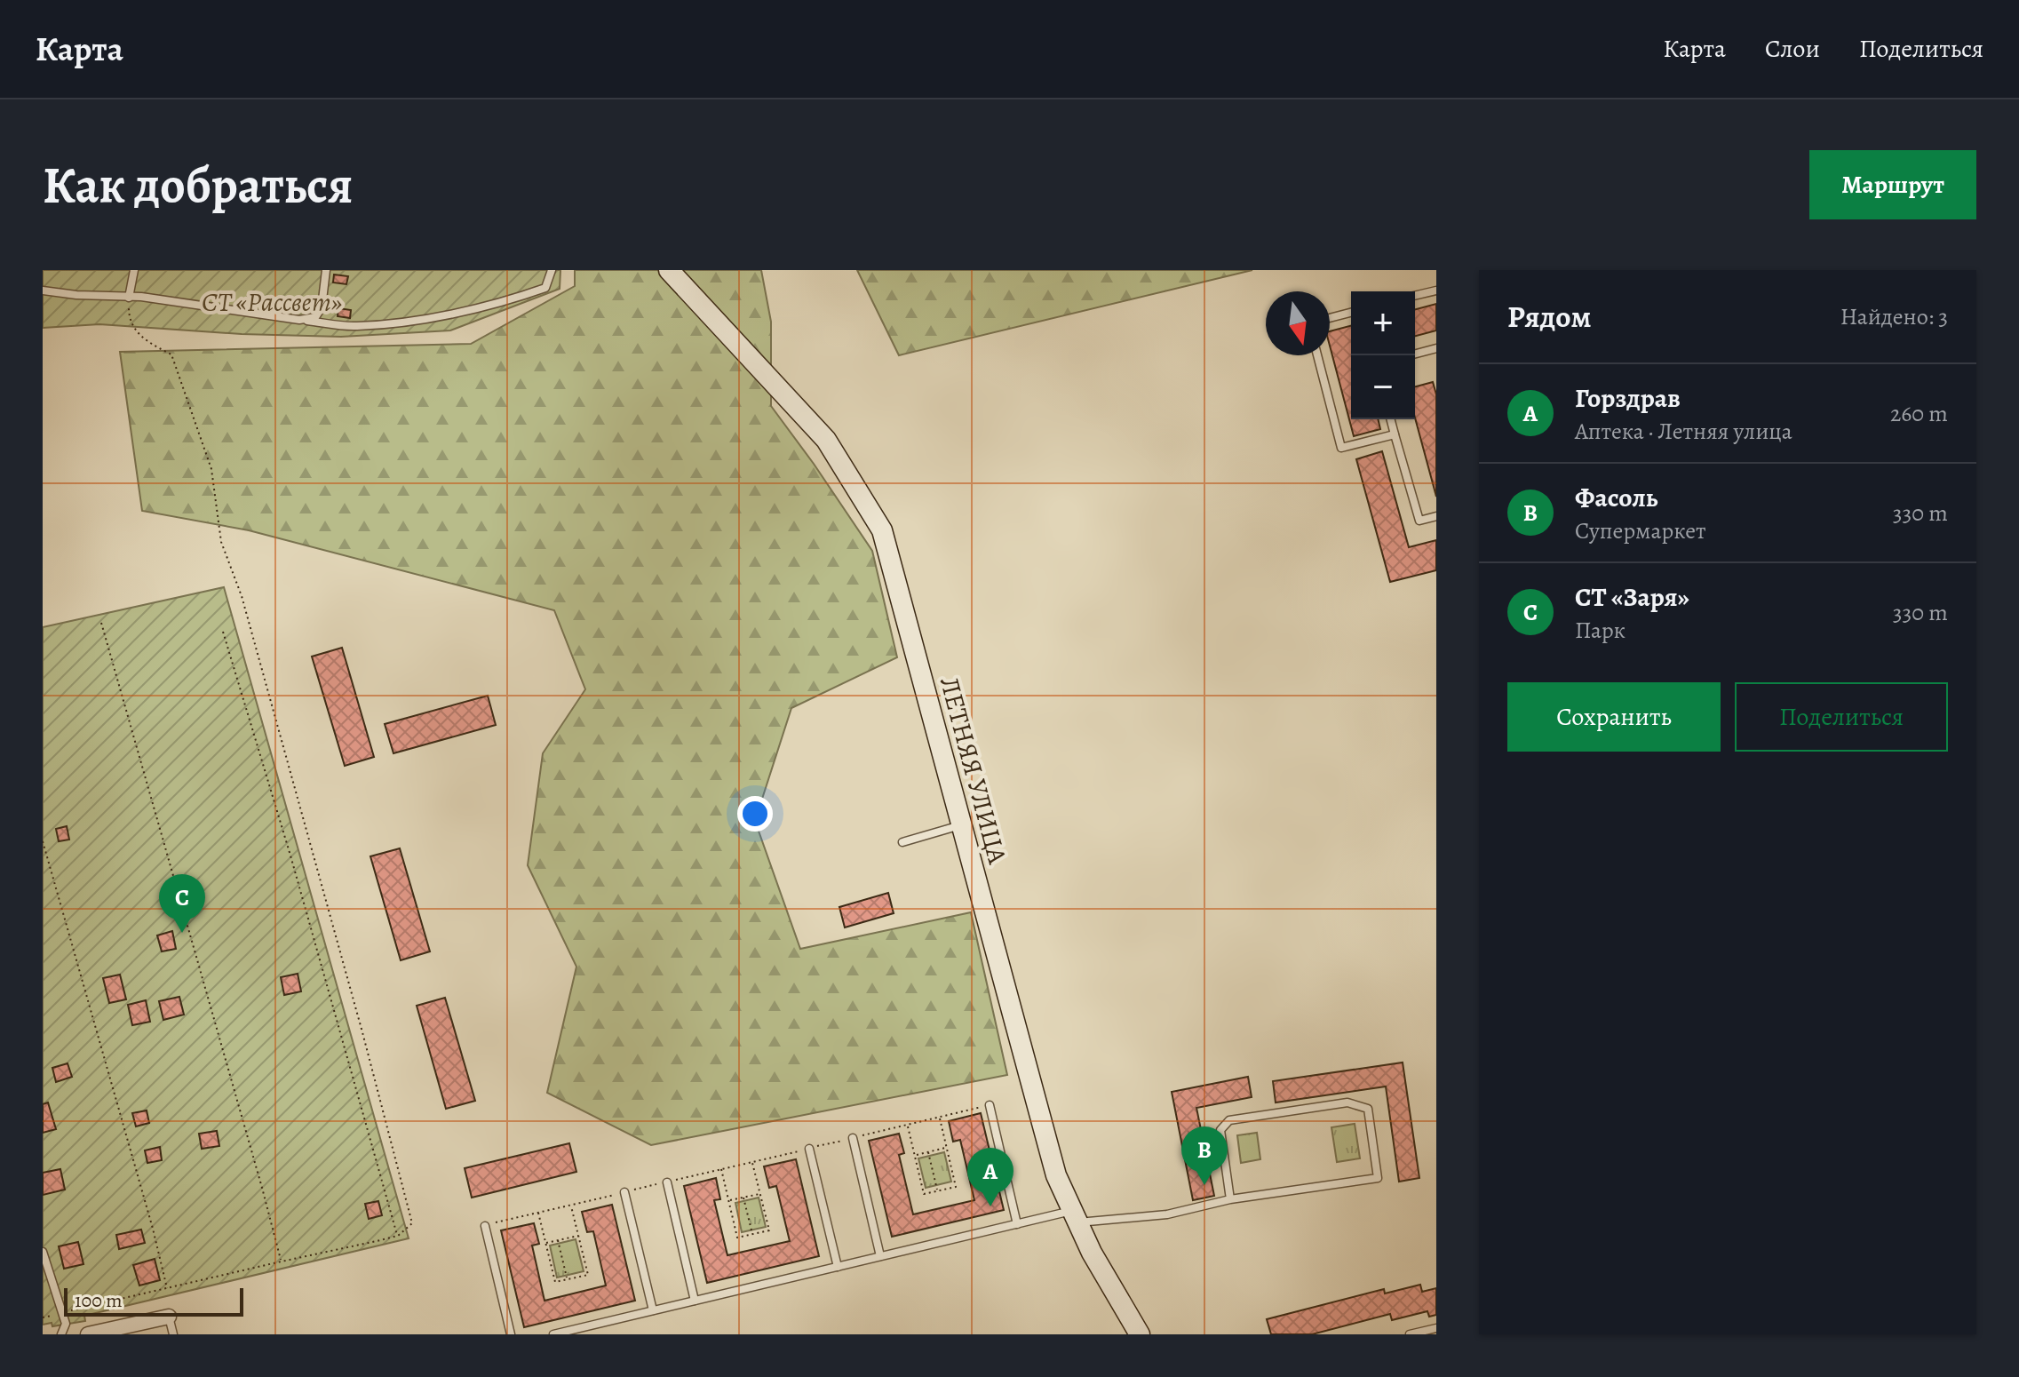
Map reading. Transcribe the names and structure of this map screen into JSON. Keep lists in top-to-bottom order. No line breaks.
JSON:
{"streets":{"street":["ЛЕТНЯЯ УЛИЦА"]},"parks":["СТ «Рассвет»"],"scale_bar":"100 m","north":"bottom","page":{"header":"Карта","nav":["Карта","Слои","Поделиться"],"buttons":["Маршрут",["Сохранить","Поделиться"]],"title":"Как добраться","heading":["Рядом","Найдено: 3"],"map_buttons":["+","−"],"list":[{"mark":"A","name":"Горздрав","note":"Аптека · Летняя улица","value":"260 m"},{"mark":"B","name":"Фасоль","note":"Супермаркет","value":"330 m"},{"mark":"C","name":"СТ «Заря»","note":"Парк","value":"330 m"}],"pins":["C","B","A"],"scale":"100 m"}}
